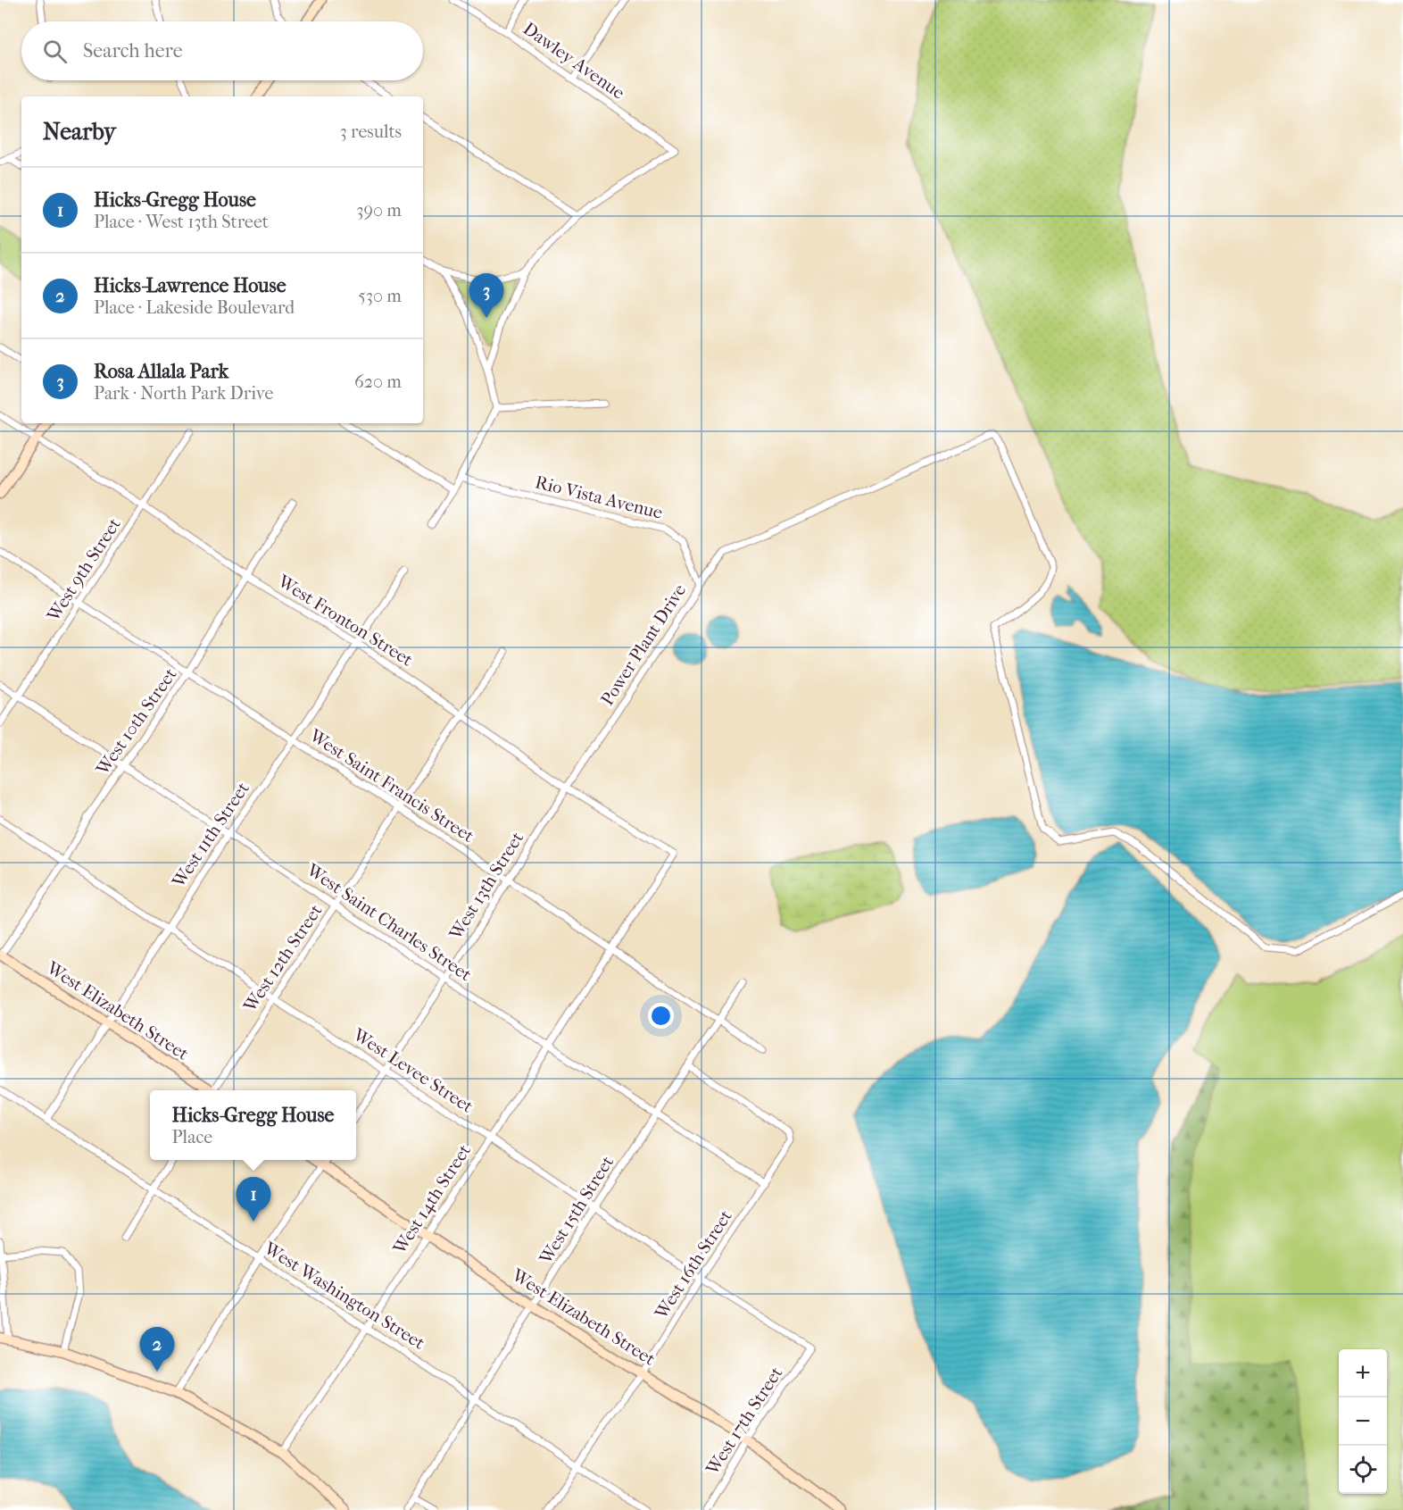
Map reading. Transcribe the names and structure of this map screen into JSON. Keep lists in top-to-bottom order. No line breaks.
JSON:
{"streets":{"street":["Dawley Avenue","Rio Vista Avenue","West 9th Street","West Fronton Street","Power Plant Drive","West 10th Street","West Saint Francis Street","West 11th Street","West 13th Street","West Saint Charles Street","West 12th Street","West Elizabeth Street","West Levee Street","West 14th Street","West 15th Street","West 16th Street","West Washington Street","West 17th Street"]},"crossings":[["Rio Vista Avenue","Power Plant Drive"],["West 9th Street","West Fronton Street"],["West 9th Street","West Saint Francis Street"],["West 9th Street","West Saint Charles Street"],["West Fronton Street","West 10th Street"],["West Fronton Street","West 11th Street"],["West Fronton Street","West 13th Street"],["West Fronton Street","West 12th Street"],["West Fronton Street","West 14th Street"],["Power Plant Drive","West 13th Street"],["West 10th Street","West Saint Francis Street"],["West 10th Street","West Saint Charles Street"],["West 10th Street","West Elizabeth Street"],["West 10th Street","West Levee Street"],["West Saint Francis Street","West 11th Street"],["West Saint Francis Street","West 13th Street"],["West Saint Francis Street","West 12th Street"],["West Saint Francis Street","West 14th Street"],["West Saint Francis Street","West 15th Street"],["West 11th Street","West Saint Charles Street"],["West 11th Street","West Elizabeth Street"],["West 11th Street","West Levee Street"],["West 11th Street","West Washington Street"],["West 13th Street","West Saint Charles Street"],["West 13th Street","West Levee Street"],["West Saint Charles Street","West 12th Street"],["West Saint Charles Street","West 14th Street"],["West Saint Charles Street","West 15th Street"],["West Saint Charles Street","West 16th Street"],["West 12th Street","West Levee Street"],["West Elizabeth Street","West 14th Street"],["West Elizabeth Street","West 15th Street"],["West Elizabeth Street","West 16th Street"],["West Elizabeth Street","West 17th Street"],["West Levee Street","West 14th Street"],["West Levee Street","West 15th Street"],["West Levee Street","West 16th Street"],["West Levee Street","West 17th Street"],["West 14th Street","West Washington Street"],["West 15th Street","West 16th Street"],["West 15th Street","West Washington Street"],["West 16th Street","West Washington Street"]],"page":{"search":"Search here","heading":["Nearby","3 results"],"list":[{"mark":"1","name":"Hicks-Gregg House","note":"Place · West 13th Street","value":"390 m"},{"mark":"2","name":"Hicks-Lawrence House","note":"Place · Lakeside Boulevard","value":"530 m"},{"mark":"3","name":"Rosa Allala Park","note":"Park · North Park Drive","value":"620 m"}],"pins":["3","1","2"],"popup":["Hicks-Gregg House","Place"],"map_buttons":["+","−"]}}
